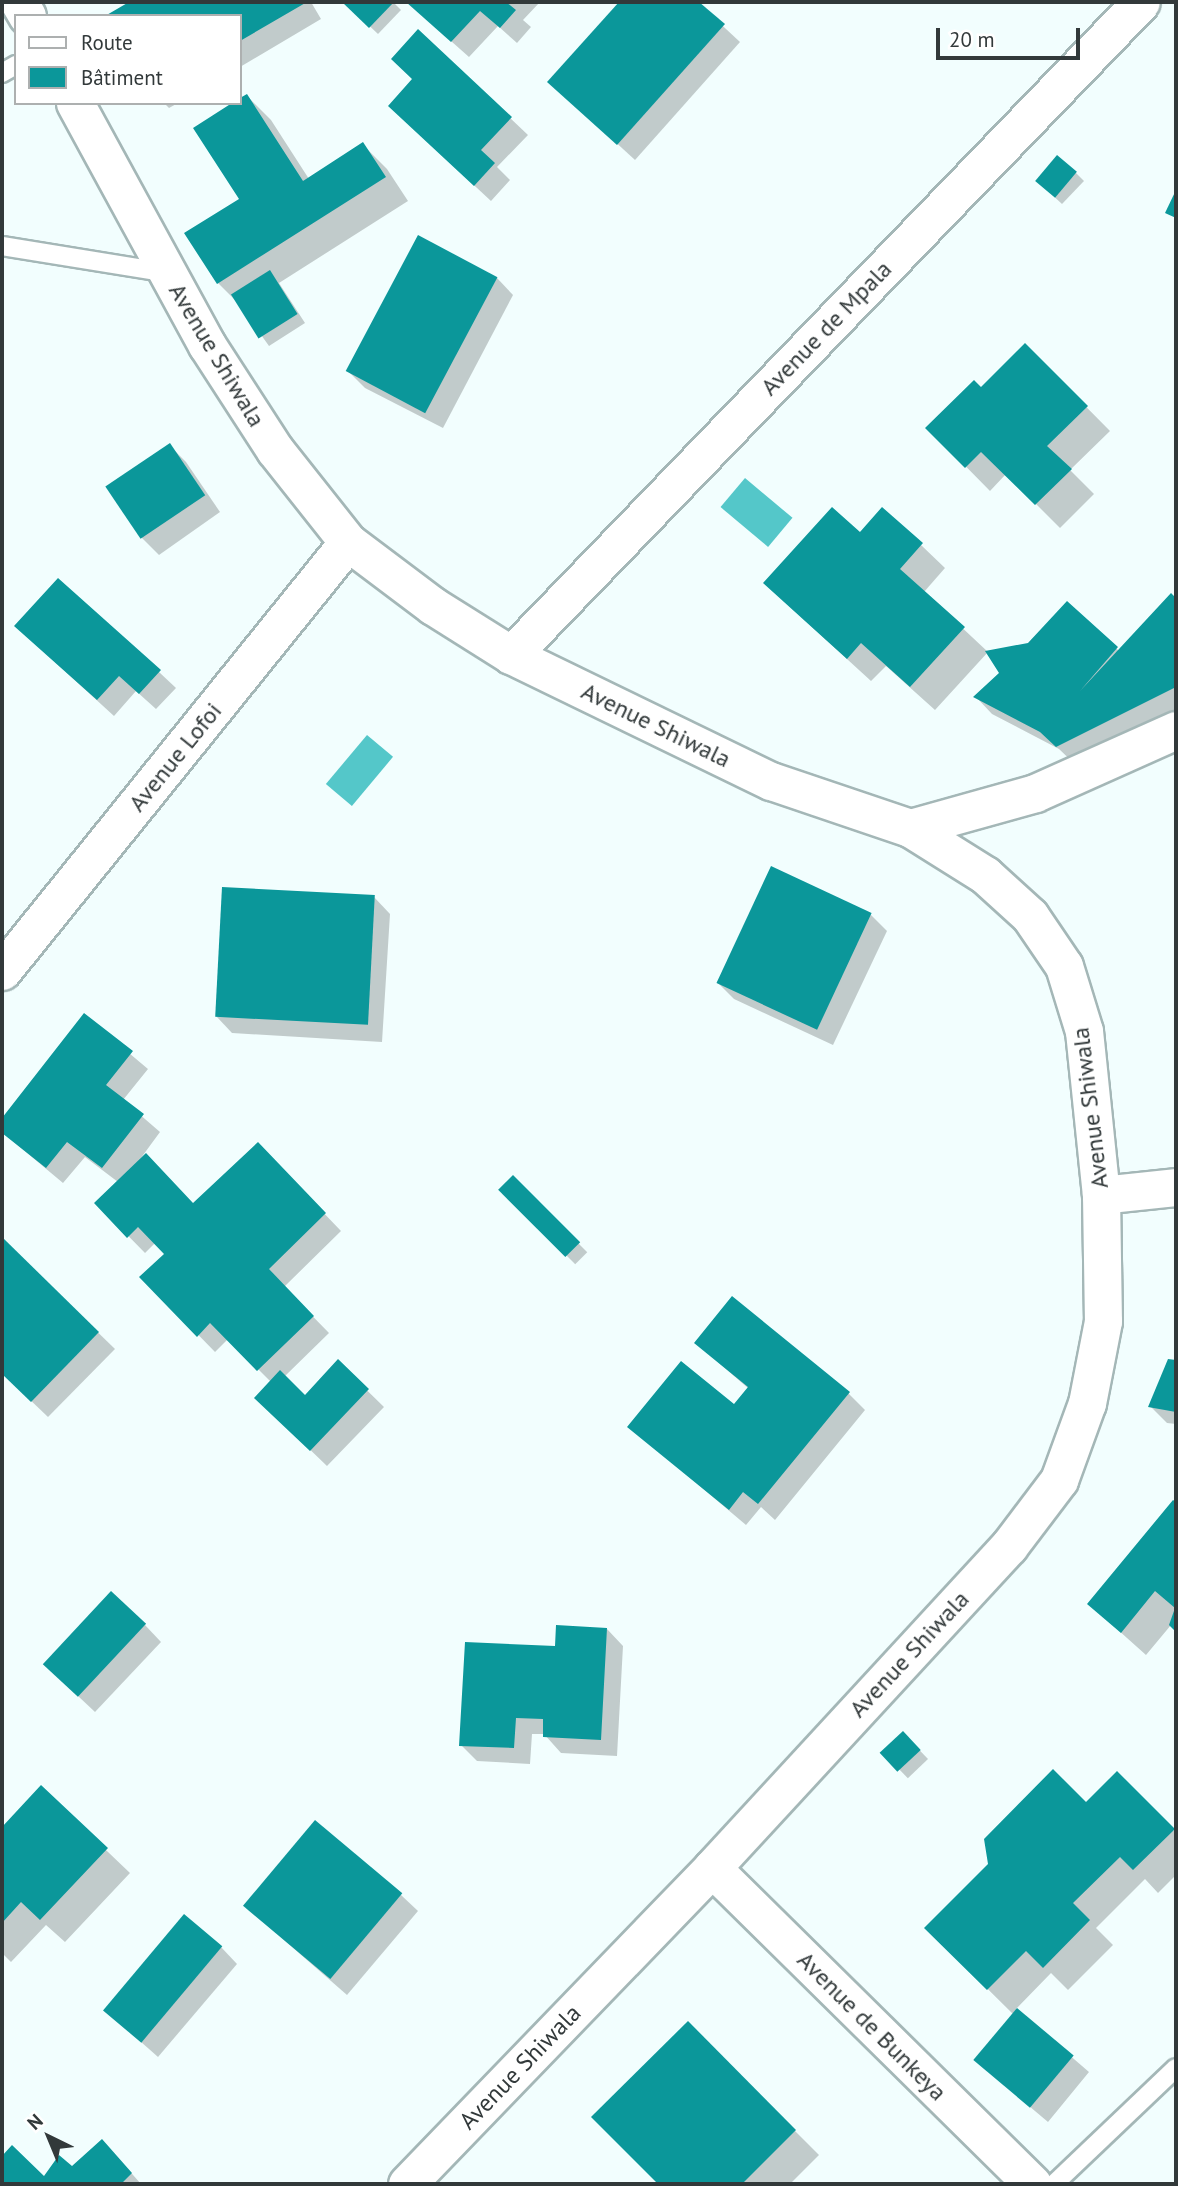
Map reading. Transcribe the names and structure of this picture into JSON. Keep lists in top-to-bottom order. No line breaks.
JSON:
{"streets":{"street":["Avenue de Mpala","Avenue Shiwala","Avenue Lofoi","Avenue de Bunkeya"]},"crossings":[["Avenue de Mpala","Avenue Shiwala"],["Avenue Shiwala","Avenue Lofoi"],["Avenue Shiwala","Avenue de Bunkeya"]],"legend":["Route","Bâtiment"],"scale_bar":"20 m","north":"top left"}
